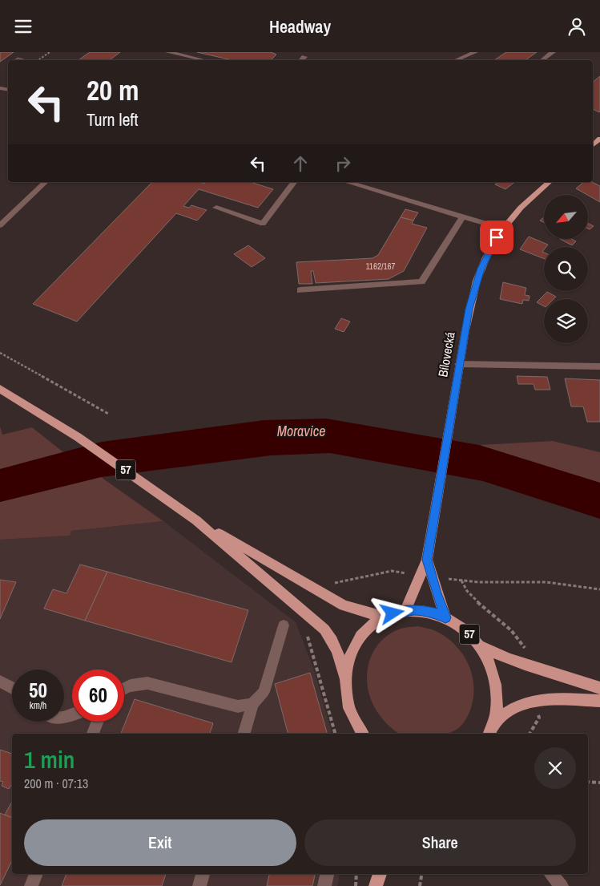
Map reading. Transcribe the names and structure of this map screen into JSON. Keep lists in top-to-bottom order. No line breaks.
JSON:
{"streets":{"main road":["Bílovecká","57"]},"water":["Moravice"],"house_numbers":["1162/167"],"north":"bottom left","page":{"header":"Headway","turn":["20 m","Turn left"],"speed":"50 km/h","limit":"60","heading":["1 min","200 m · 07:13"],"buttons":["Exit","Share"]}}
